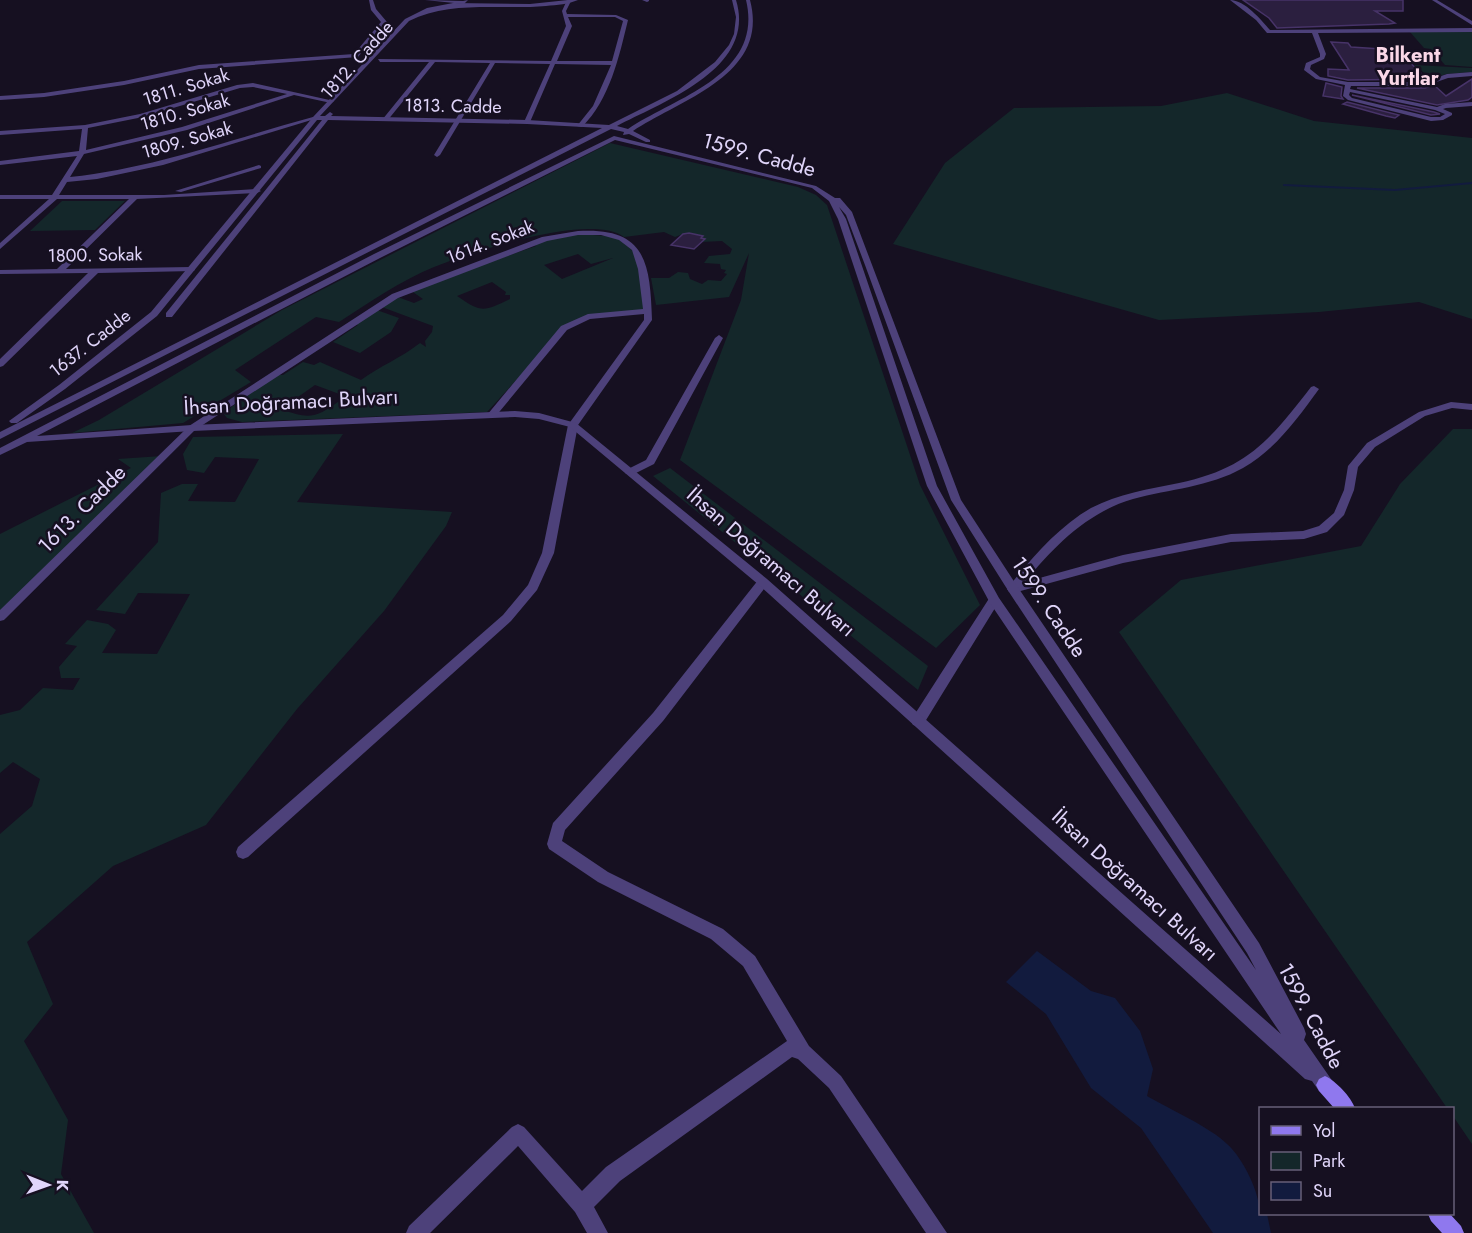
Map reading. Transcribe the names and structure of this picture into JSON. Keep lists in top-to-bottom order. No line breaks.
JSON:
{"streets":{"main road":["İhsan Doğramacı Bulvarı"],"street":["1812. Cadde","1811. Sokak","1813. Cadde","1810. Sokak","1809. Sokak","1599. Cadde","1614. Sokak","1800. Sokak","1637. Cadde","1613. Cadde"]},"crossings":[["1812. Cadde","1811. Sokak"],["1812. Cadde","1813. Cadde"],["1812. Cadde","1809. Sokak"],["1812. Cadde","1800. Sokak"],["1812. Cadde","1637. Cadde"],["1811. Sokak","1810. Sokak"],["1813. Cadde","1809. Sokak"],["1813. Cadde","1599. Cadde"],["1599. Cadde","İhsan Doğramacı Bulvarı"],["1614. Sokak","İhsan Doğramacı Bulvarı"],["1614. Sokak","1613. Cadde"],["1800. Sokak","1637. Cadde"],["İhsan Doğramacı Bulvarı","1613. Cadde"]],"districts":["Bilkent Yurtlar"],"legend":["Yol","Park","Su"],"north":"right"}
